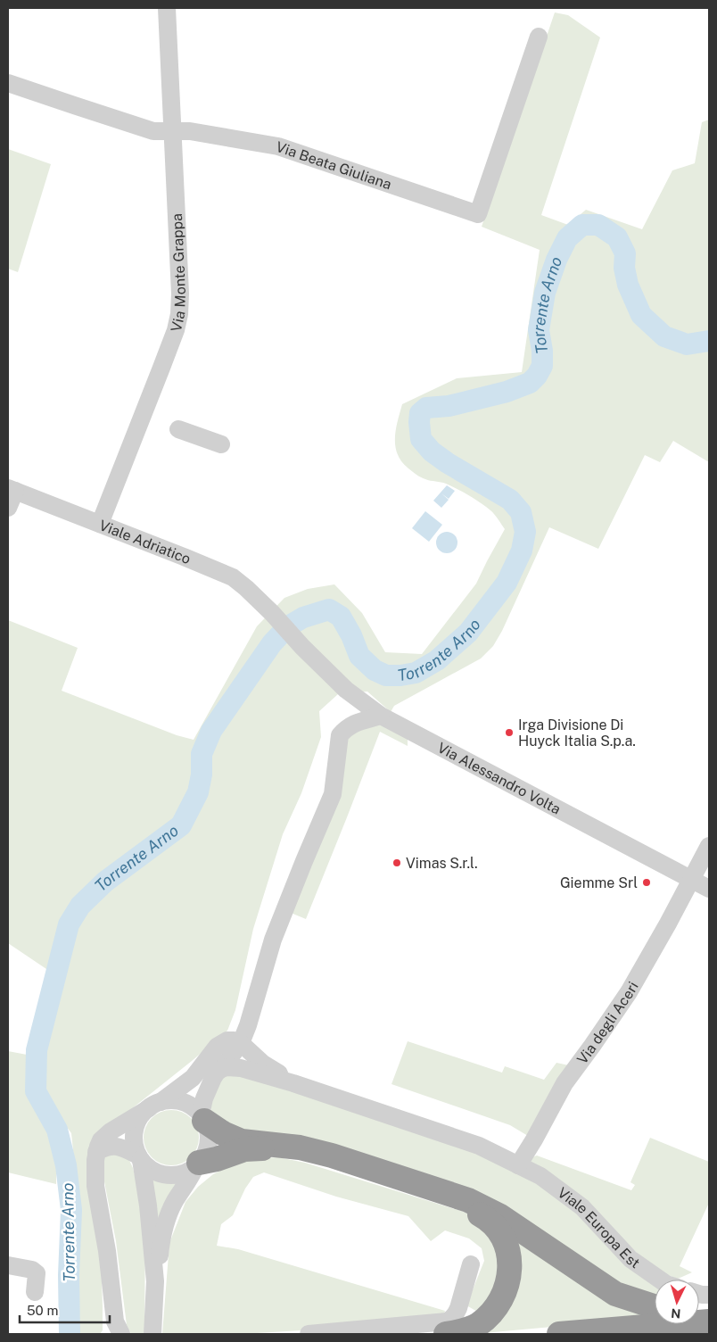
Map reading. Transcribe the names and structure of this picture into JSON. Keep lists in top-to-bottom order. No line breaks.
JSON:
{"streets":{"street":["Via Beata Giuliana","Via Monte Grappa","Viale Adriatico","Via Alessandro Volta","Via degli Aceri","Viale Europa Est"]},"crossings":[["Via Beata Giuliana","Via Monte Grappa"],["Via Monte Grappa","Viale Adriatico"],["Viale Adriatico","Via Alessandro Volta"],["Via Alessandro Volta","Via degli Aceri"],["Via degli Aceri","Viale Europa Est"]],"water":["Torrente Arno"],"places":["Irga Divisione Di Huyck Italia S.p.a.","Vimas S.r.l.","Giemme Srl"],"scale_bar":"50 m","north":"bottom"}
